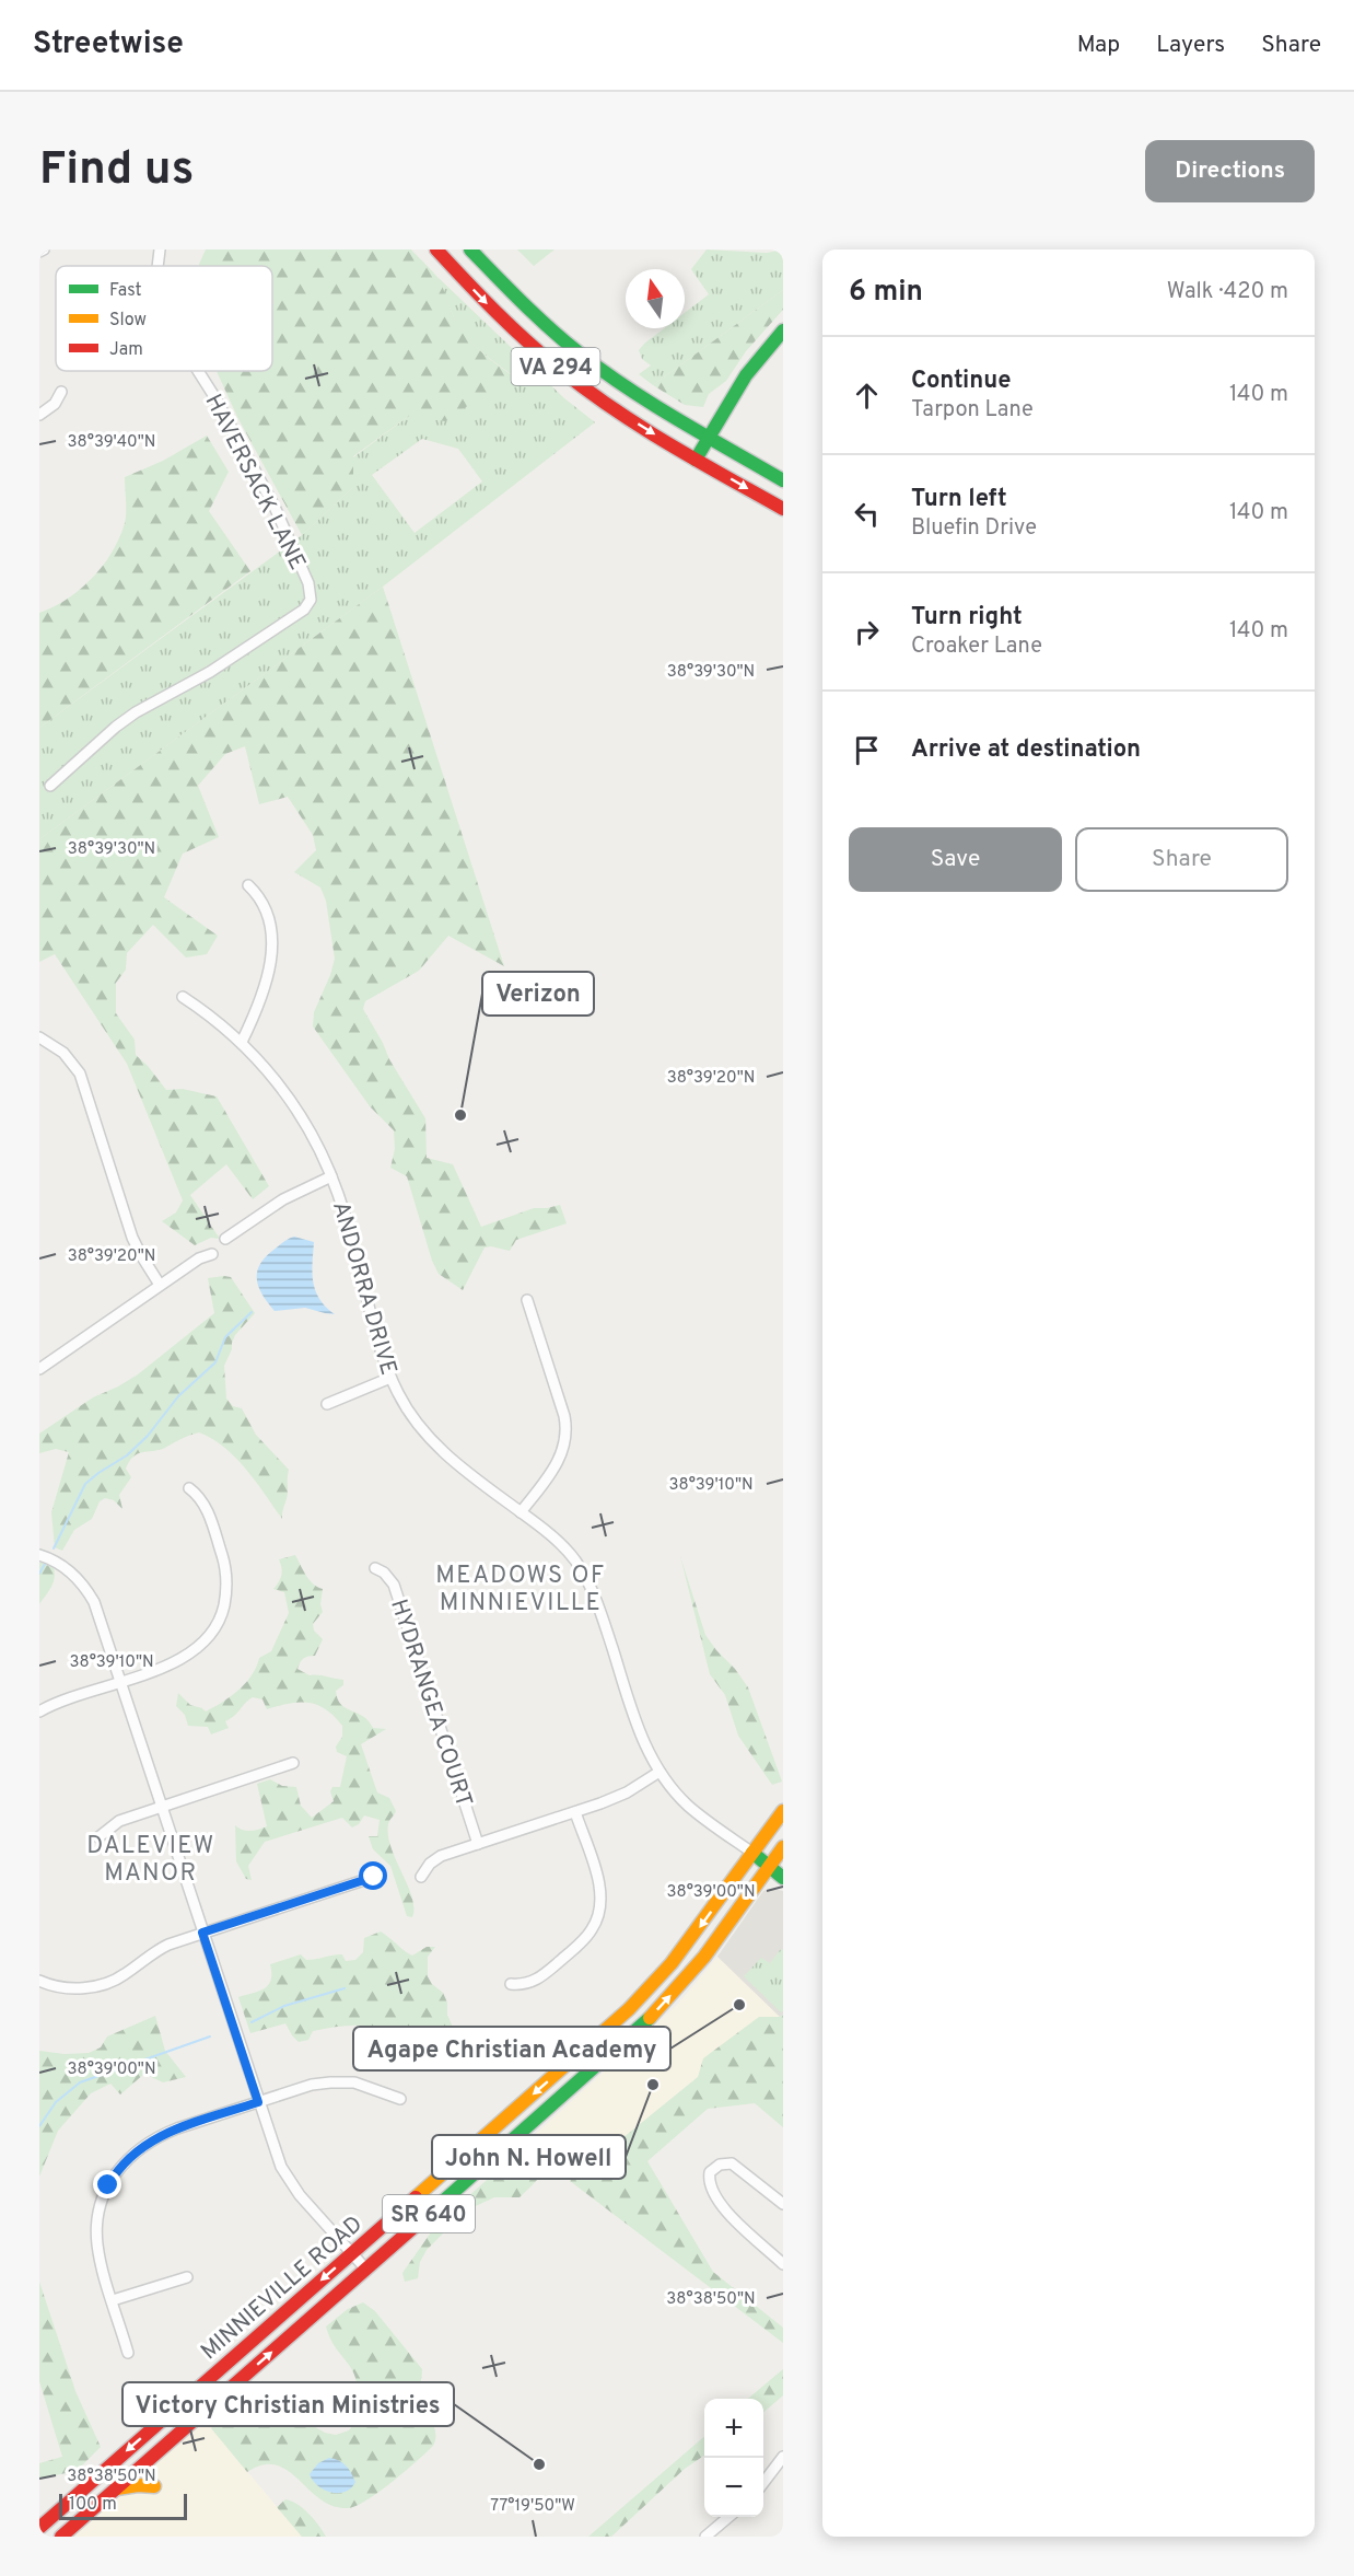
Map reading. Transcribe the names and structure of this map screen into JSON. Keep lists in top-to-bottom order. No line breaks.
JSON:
{"streets":{"main road":["VA 294","SR 640","MINNIEVILLE ROAD"],"street":["HAVERSACK LANE","ANDORRA DRIVE","HYDRANGEA COURT"]},"crossings":[["ANDORRA DRIVE","MINNIEVILLE ROAD"]],"districts":["MEADOWS OF MINNIEVILLE","DALEVIEW MANOR"],"places":["Verizon","Agape Christian Academy","John N. Howell","Victory Christian Ministries"],"legend":["Fast","Slow","Jam"],"scale_bar":"100 m","north":"top","page":{"header":"Streetwise","nav":["Map","Layers","Share"],"buttons":["Directions",["Save","Share"]],"title":"Find us","heading":["6 min","Walk · 420 m"],"list":[["Continue","Tarpon Lane","140 m"],["Turn left","Bluefin Drive","140 m"],["Turn right","Croaker Lane","140 m"],"Arrive at destination"],"map_buttons":["+","−"],"scale":"100 m"},"coordinates":["38°39'40\"N","38°39'30\"N","38°39'20\"N","38°39'10\"N","38°39'00\"N","38°38'50\"N","77°19'50\"W"]}
